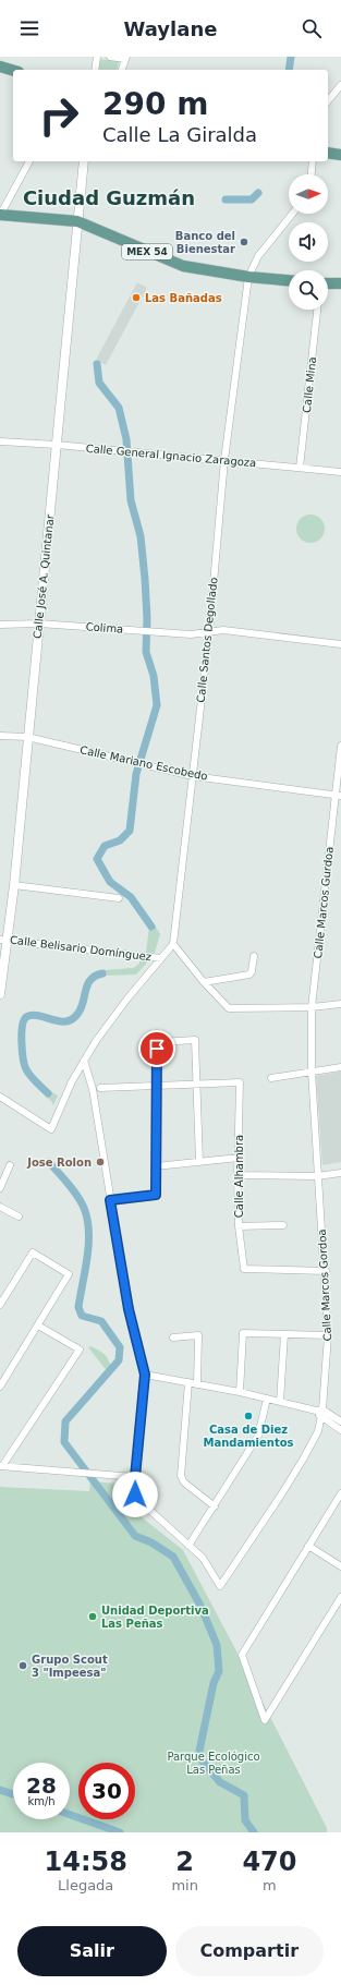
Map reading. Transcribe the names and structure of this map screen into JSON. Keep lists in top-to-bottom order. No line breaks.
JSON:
{"streets":{"main road":["MEX 54"],"street":["Calle Mina","Calle General Ignacio Zaragoza","Calle José A. Quintanar","Colima","Calle Santos Degollado","Calle Mariano Escobedo","Calle Marcos Gurdoa","Calle Belisario Domínguez","Calle Alhambra","Calle Marcos Gordoa"]},"crossings":[["MEX 54","Calle José A. Quintanar"],["MEX 54","Calle Santos Degollado"],["Calle Mina","Calle General Ignacio Zaragoza"],["Calle General Ignacio Zaragoza","Calle José A. Quintanar"],["Calle General Ignacio Zaragoza","Calle Santos Degollado"],["Calle José A. Quintanar","Colima"],["Calle José A. Quintanar","Calle Mariano Escobedo"],["Calle José A. Quintanar","Calle Belisario Domínguez"],["Colima","Calle Santos Degollado"],["Calle Santos Degollado","Calle Mariano Escobedo"],["Calle Mariano Escobedo","Calle Marcos Gurdoa"],["Calle Marcos Gurdoa","Calle Marcos Gordoa"],["Calle Alhambra","Calle Marcos Gordoa"]],"districts":["Ciudad Guzmán"],"parks":["Parque Ecológico Las Peñas"],"places":["Banco del Bienestar","Las Bañadas","Jose Rolon","Casa de Diez Mandamientos","Unidad Deportiva Las Peñas","Grupo Scout 3 \"Impeesa\""],"north":"right","page":{"header":"Waylane","turn":["290 m","Calle La Giralda"],"speed":"28 km/h","limit":"30","eta":["14:58","Llegada","2","min","470","m"],"buttons":["Salir","Compartir"]}}
